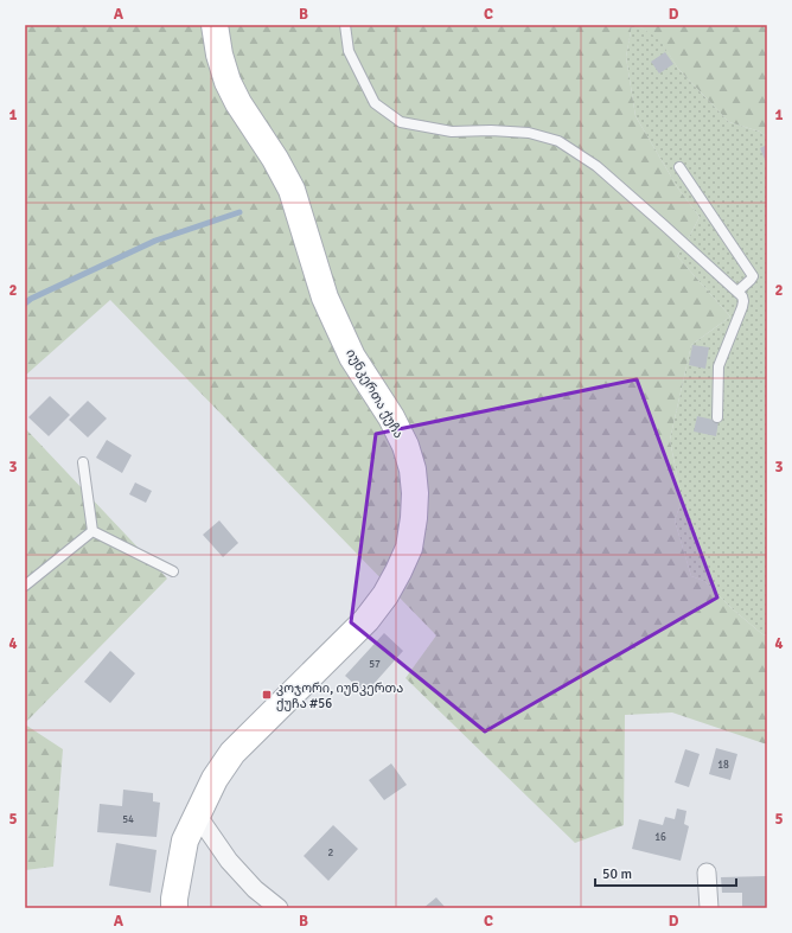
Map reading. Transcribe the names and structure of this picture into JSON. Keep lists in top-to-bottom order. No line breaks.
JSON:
{"streets":{"main road":["იუნკერთა ქუჩა"]},"places":{"transit":["კოჯორი, იუნკერთა ქუჩა #56"]},"house_numbers":["57","18","54","16","2"],"scale_bar":"50 m","grid":{"columns":["A","B","C","D"],"rows":["1","2","3","4","5"]}}
